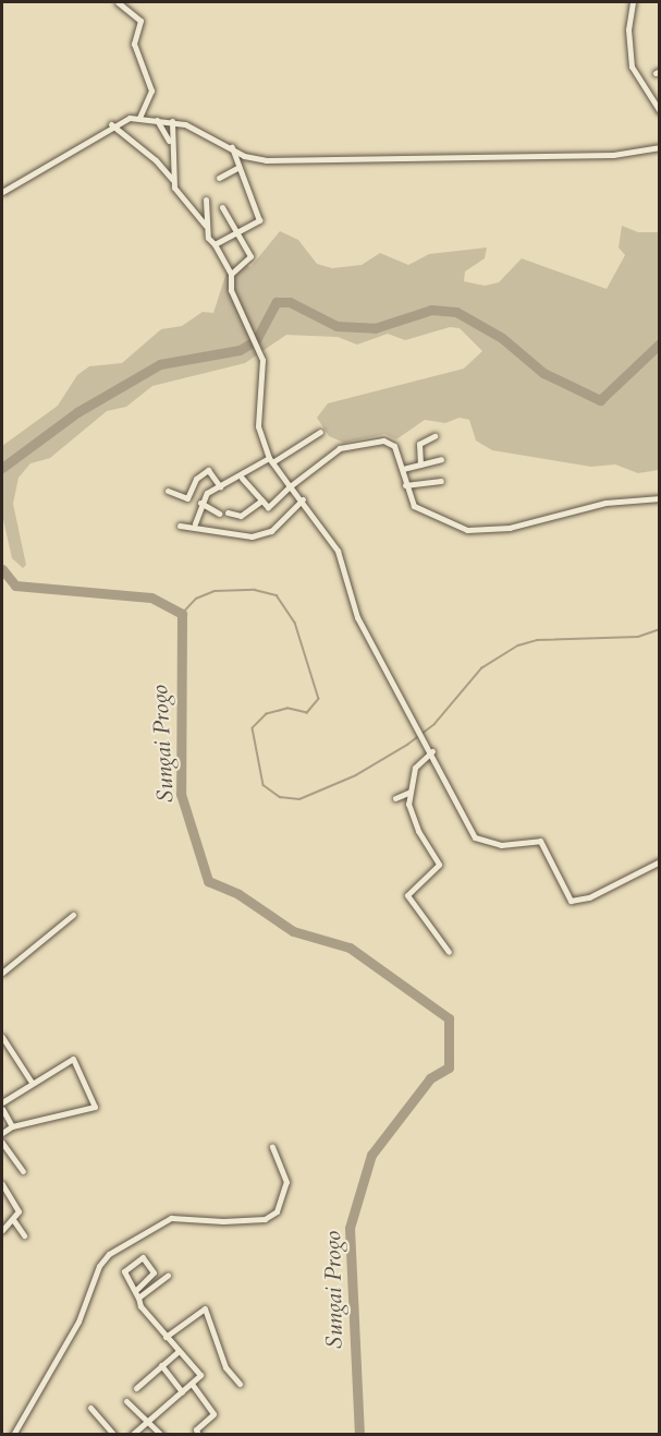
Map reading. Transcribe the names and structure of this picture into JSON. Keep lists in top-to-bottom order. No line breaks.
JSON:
{"water":["Sungai Progo"]}
